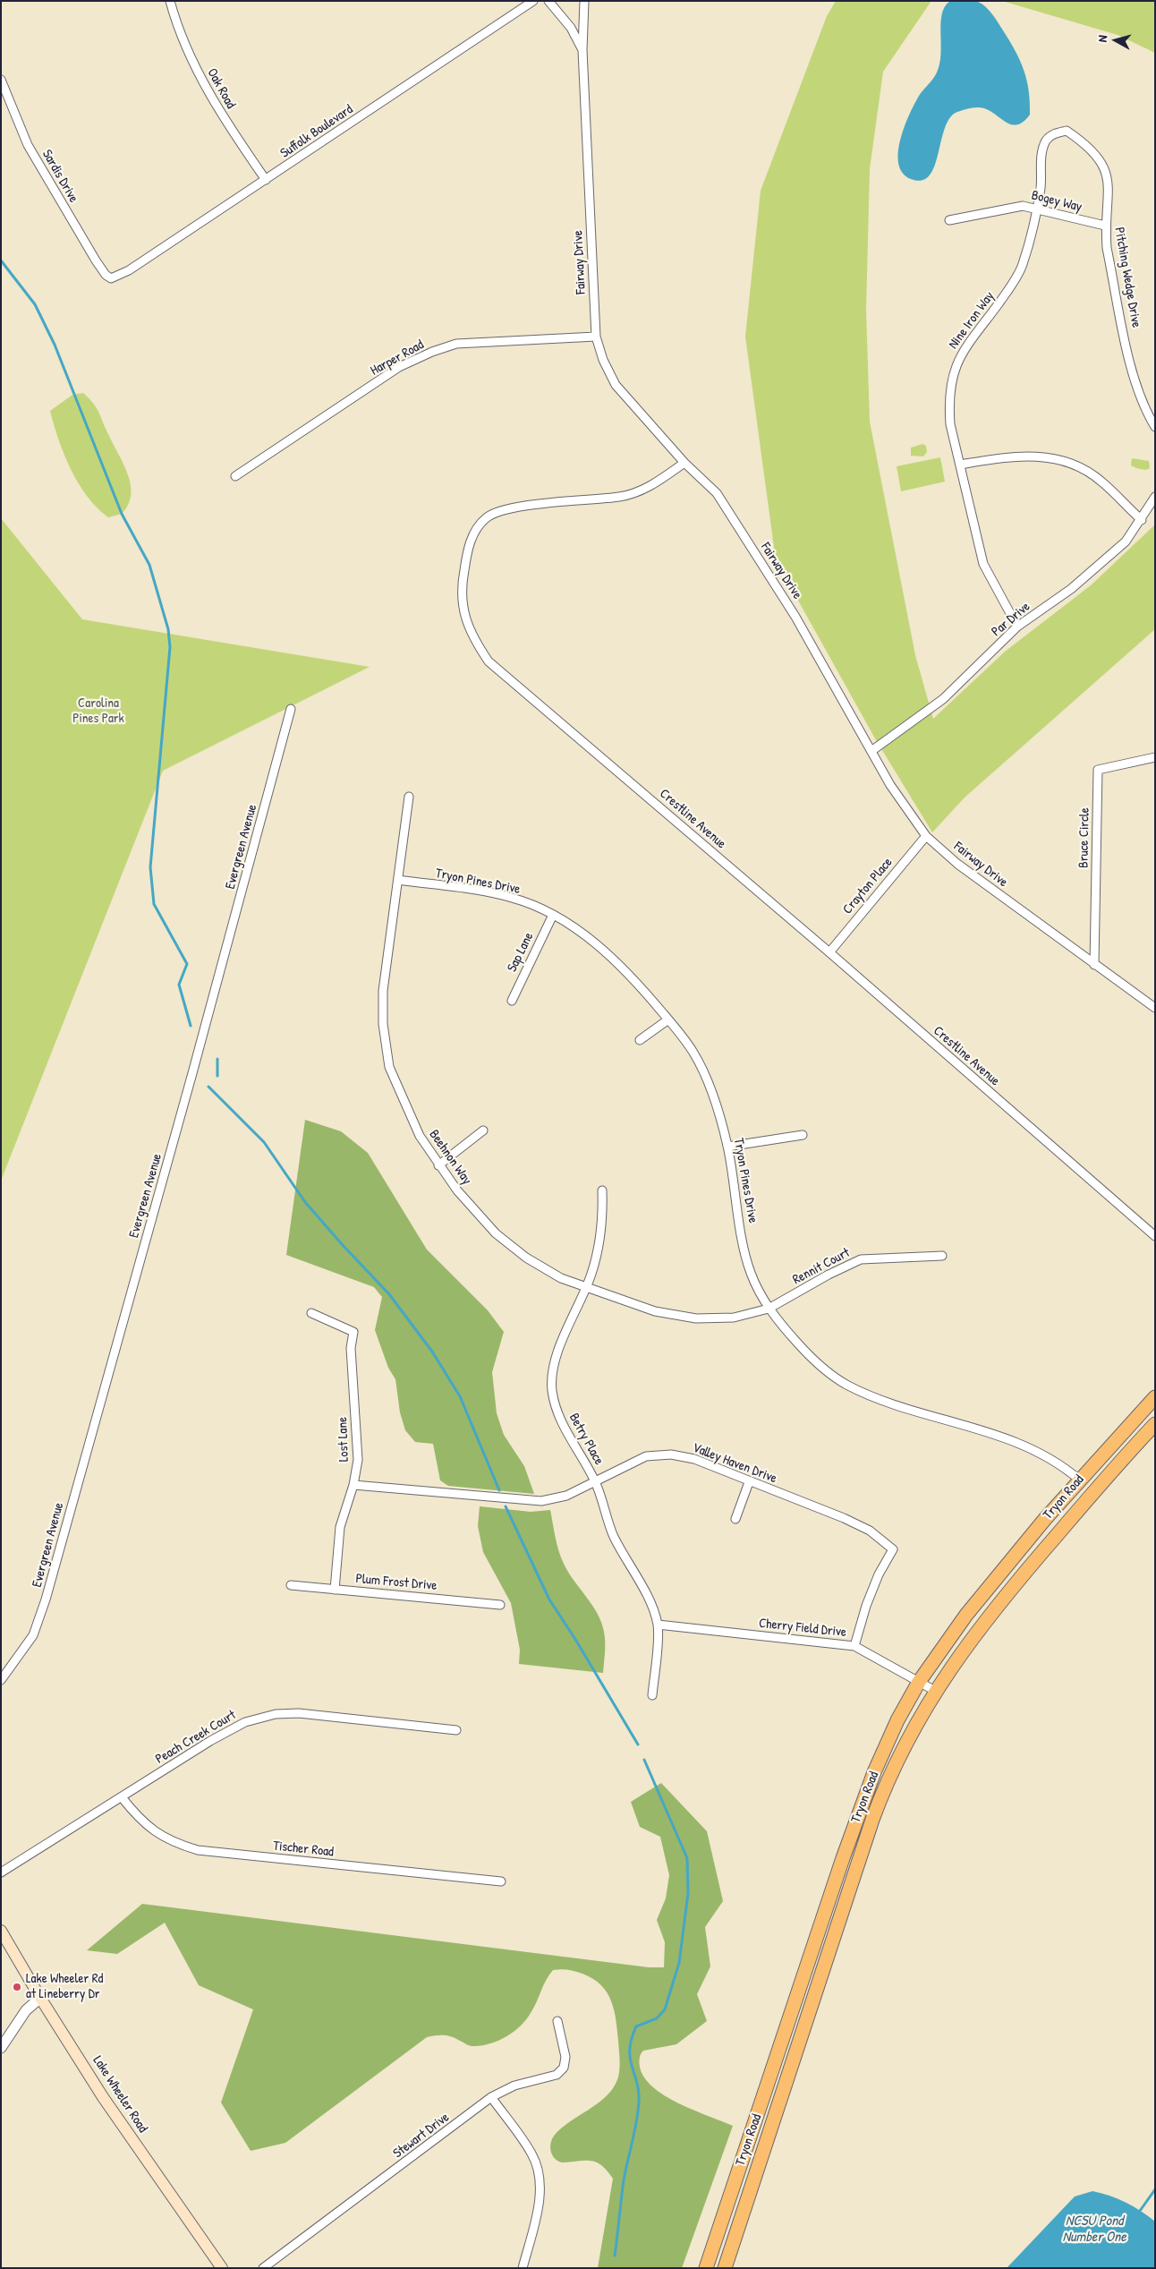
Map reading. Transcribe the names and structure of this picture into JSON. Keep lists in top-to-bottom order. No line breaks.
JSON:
{"streets":{"main road":["Tryon Road","Lake Wheeler Road"],"street":["Oak Road","Suffolk Boulevard","Sardis Drive","Bogey Way","Fairway Drive","Pitching Wedge Drive","Nine Iron Way","Harper Road","Par Drive","Crestline Avenue","Bruce Circle","Evergreen Avenue","Tryon Pines Drive","Crayton Place","Sap Lane","Beehnon Way","Rennit Court","Lost Lane","Betry Place","Valley Haven Drive","Plum Frost Drive","Cherry Field Drive","Peach Creek Court","Tischer Road","Stewart Drive"]},"crossings":[["Oak Road","Suffolk Boulevard"],["Suffolk Boulevard","Sardis Drive"],["Bogey Way","Pitching Wedge Drive"],["Bogey Way","Nine Iron Way"],["Fairway Drive","Harper Road"],["Fairway Drive","Par Drive"],["Fairway Drive","Crestline Avenue"],["Fairway Drive","Bruce Circle"],["Fairway Drive","Crayton Place"],["Pitching Wedge Drive","Nine Iron Way"],["Nine Iron Way","Par Drive"],["Crestline Avenue","Crayton Place"],["Tryon Pines Drive","Sap Lane"],["Tryon Pines Drive","Beehnon Way"],["Tryon Pines Drive","Rennit Court"],["Tryon Pines Drive","Tryon Road"],["Beehnon Way","Rennit Court"],["Beehnon Way","Betry Place"],["Lost Lane","Valley Haven Drive"],["Lost Lane","Plum Frost Drive"],["Betry Place","Valley Haven Drive"],["Betry Place","Cherry Field Drive"],["Valley Haven Drive","Cherry Field Drive"],["Tryon Road","Cherry Field Drive"],["Peach Creek Court","Tischer Road"]],"water":["NCSU Pond Number One"],"parks":["Carolina Pines Park"],"places":["Lake Wheeler Rd at Lineberry Dr"],"north":"left"}
